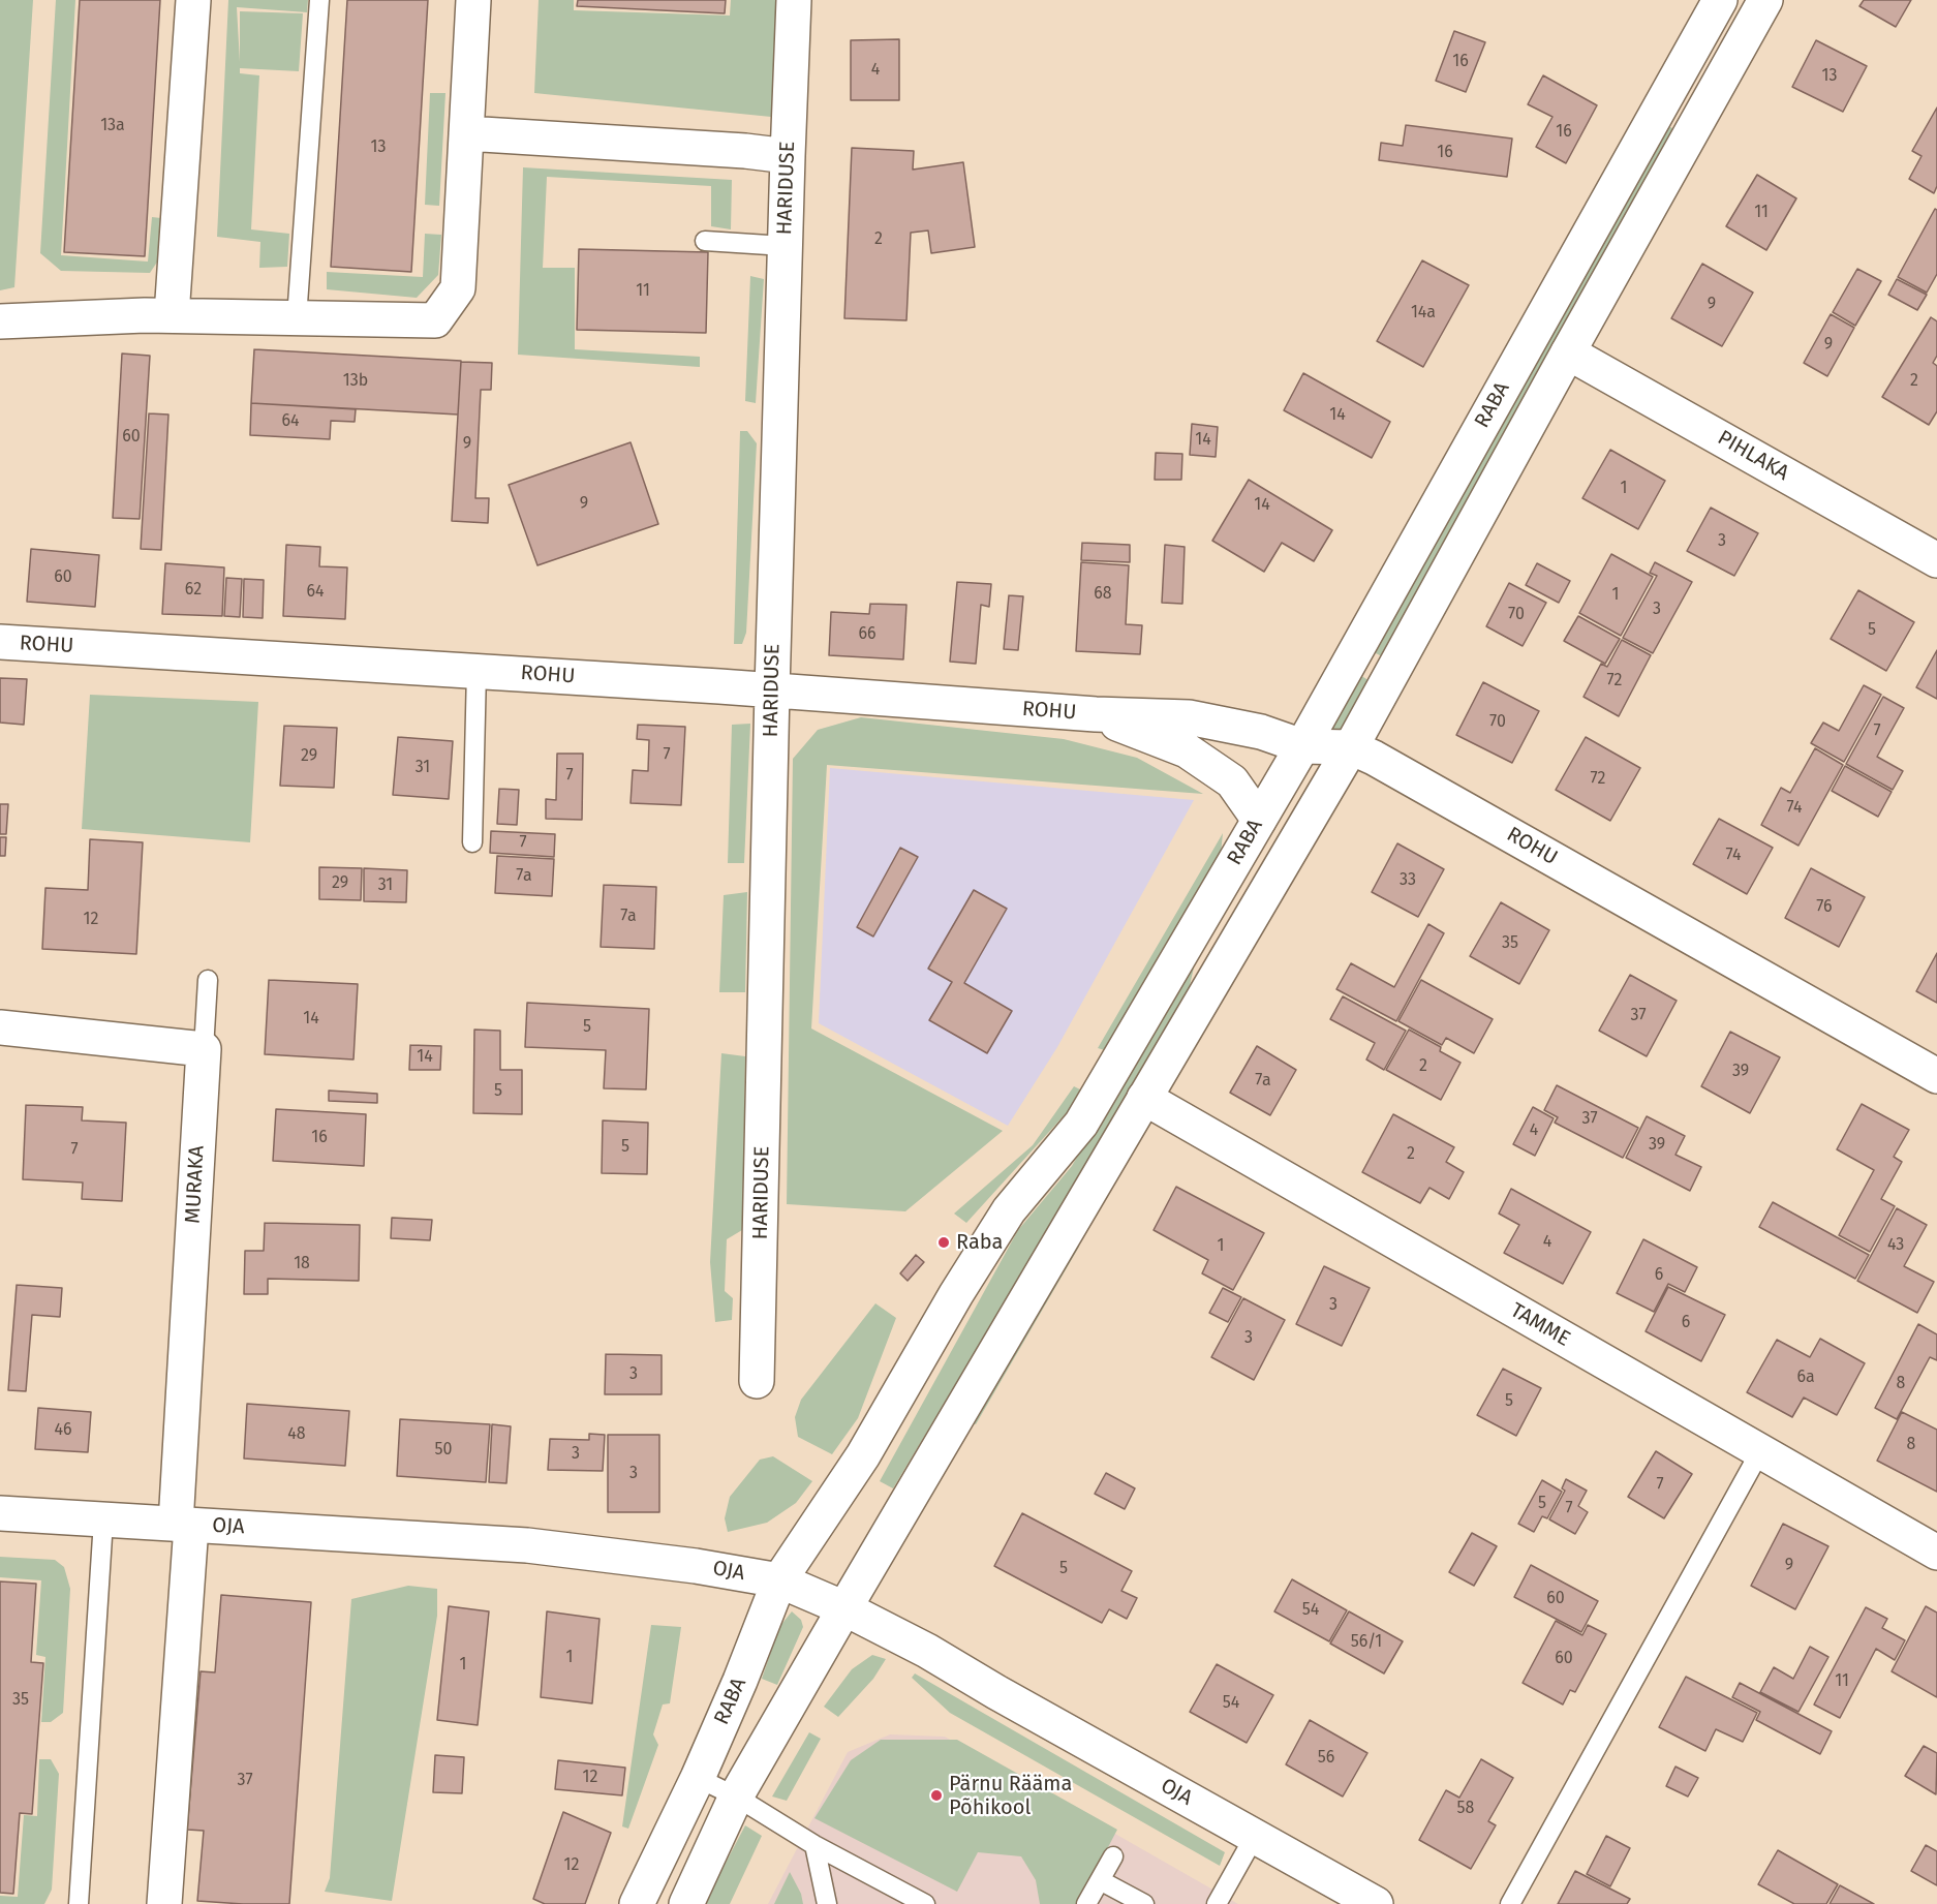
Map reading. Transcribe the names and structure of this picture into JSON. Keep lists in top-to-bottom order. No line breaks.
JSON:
{"streets":{"street":["HARIDUSE","RABA","PIHLAKA","ROHU","MURAKA","TAMME","OJA"]},"crossings":[["HARIDUSE","ROHU"],["RABA","PIHLAKA"],["RABA","ROHU"],["RABA","TAMME"],["RABA","OJA"],["MURAKA","OJA"]],"places":["Raba","Pärnu Rääma Põhikool"],"house_numbers":["16","4","13","13a","16","13","16","11","2","11","9","14a","9","13b","2","14","64","60","14","9","1","9","14","3","60","62","64","68","1","3","70","5","66","72","70","7","7","29","31","7","72","74","7","74","7a","33","29","31","76","7a","12","35","37","14","5","14","2","39","7a","5","37","4","16","39","5","7","2","4","43","1","18","6","3","6","3","3","6a","8","5","46","48","8","50","3","3","7","5","7","9","5","60","54","56/1","1","60","1","11","35","54","56","12","37","58","12"]}
